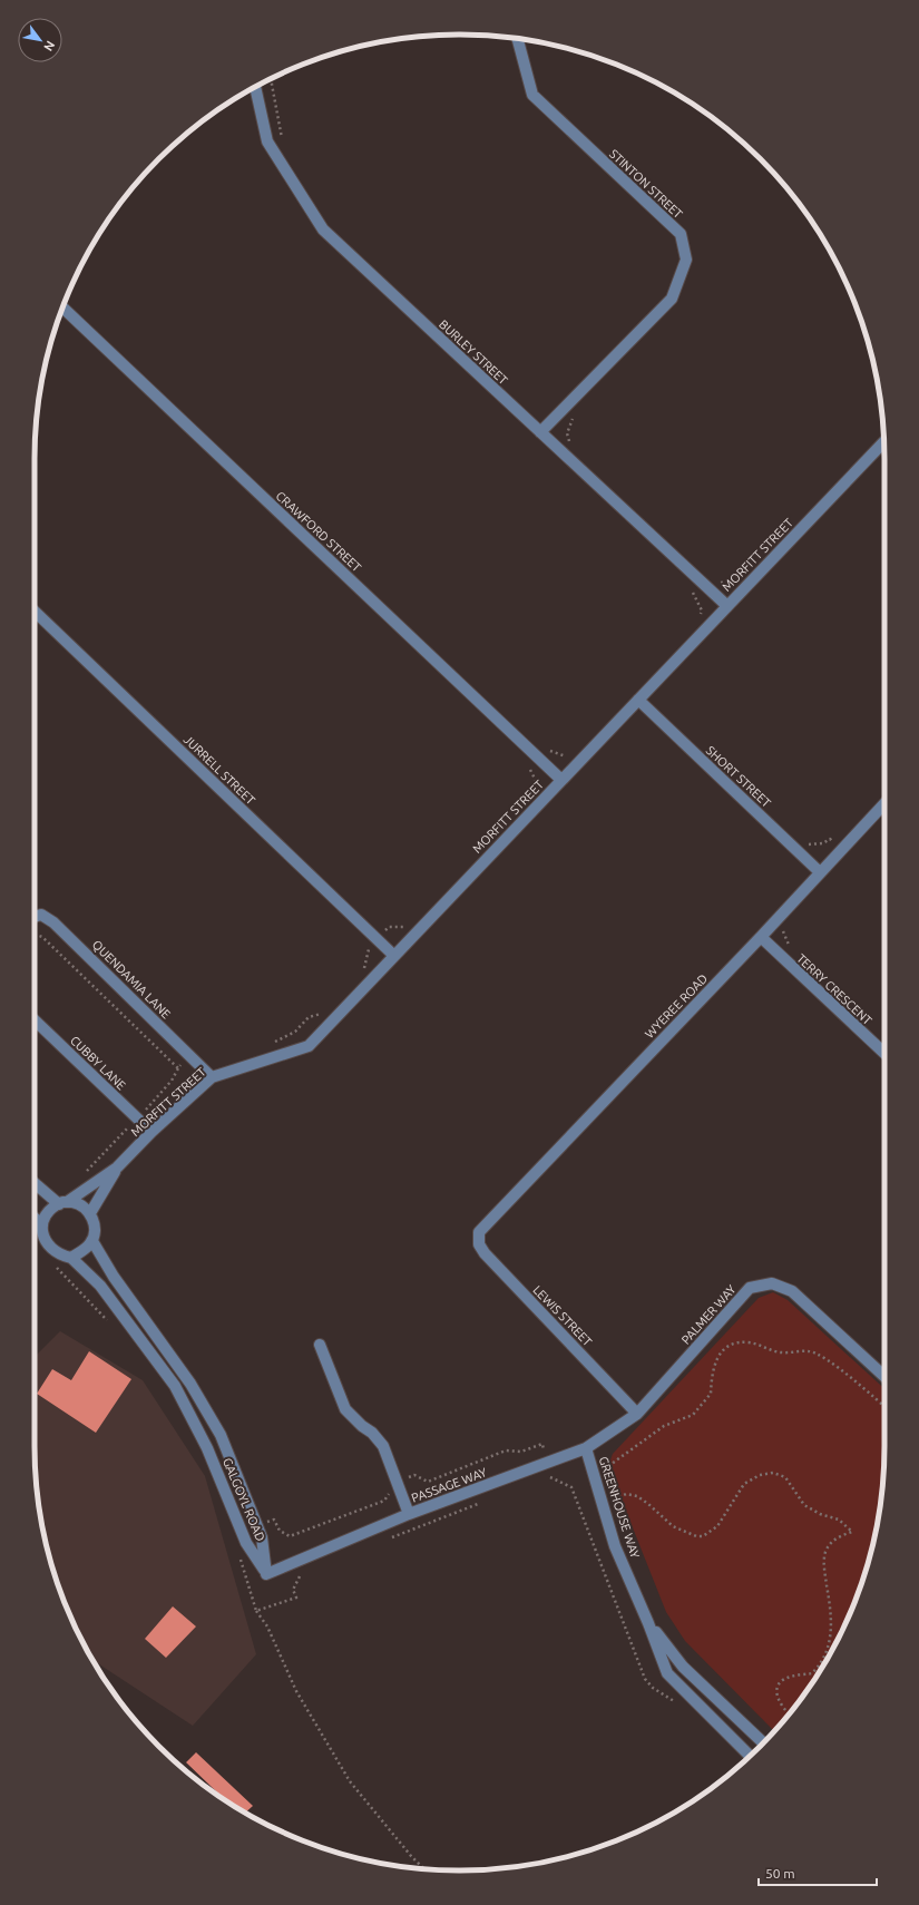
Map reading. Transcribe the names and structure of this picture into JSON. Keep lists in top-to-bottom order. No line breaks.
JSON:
{"streets":{"street":["STINTON STREET","BURLEY STREET","CRAWFORD STREET","MORFITT STREET","JURRELL STREET","SHORT STREET","QUENDAMIA LANE","TERRY CRESCENT","WYEREE ROAD","CUBBY LANE","PALMER WAY","LEWIS STREET","PASSAGE WAY","GALGOYL ROAD","GREENHOUSE WAY"]},"crossings":[["STINTON STREET","BURLEY STREET"],["BURLEY STREET","MORFITT STREET"],["CRAWFORD STREET","MORFITT STREET"],["MORFITT STREET","JURRELL STREET"],["MORFITT STREET","SHORT STREET"],["MORFITT STREET","QUENDAMIA LANE"],["MORFITT STREET","CUBBY LANE"],["MORFITT STREET","GALGOYL ROAD"],["SHORT STREET","WYEREE ROAD"],["TERRY CRESCENT","WYEREE ROAD"],["WYEREE ROAD","LEWIS STREET"],["PALMER WAY","LEWIS STREET"],["PALMER WAY","PASSAGE WAY"],["LEWIS STREET","PASSAGE WAY"],["PASSAGE WAY","GALGOYL ROAD"],["PASSAGE WAY","GREENHOUSE WAY"]],"scale_bar":"50 m","north":"bottom right"}
